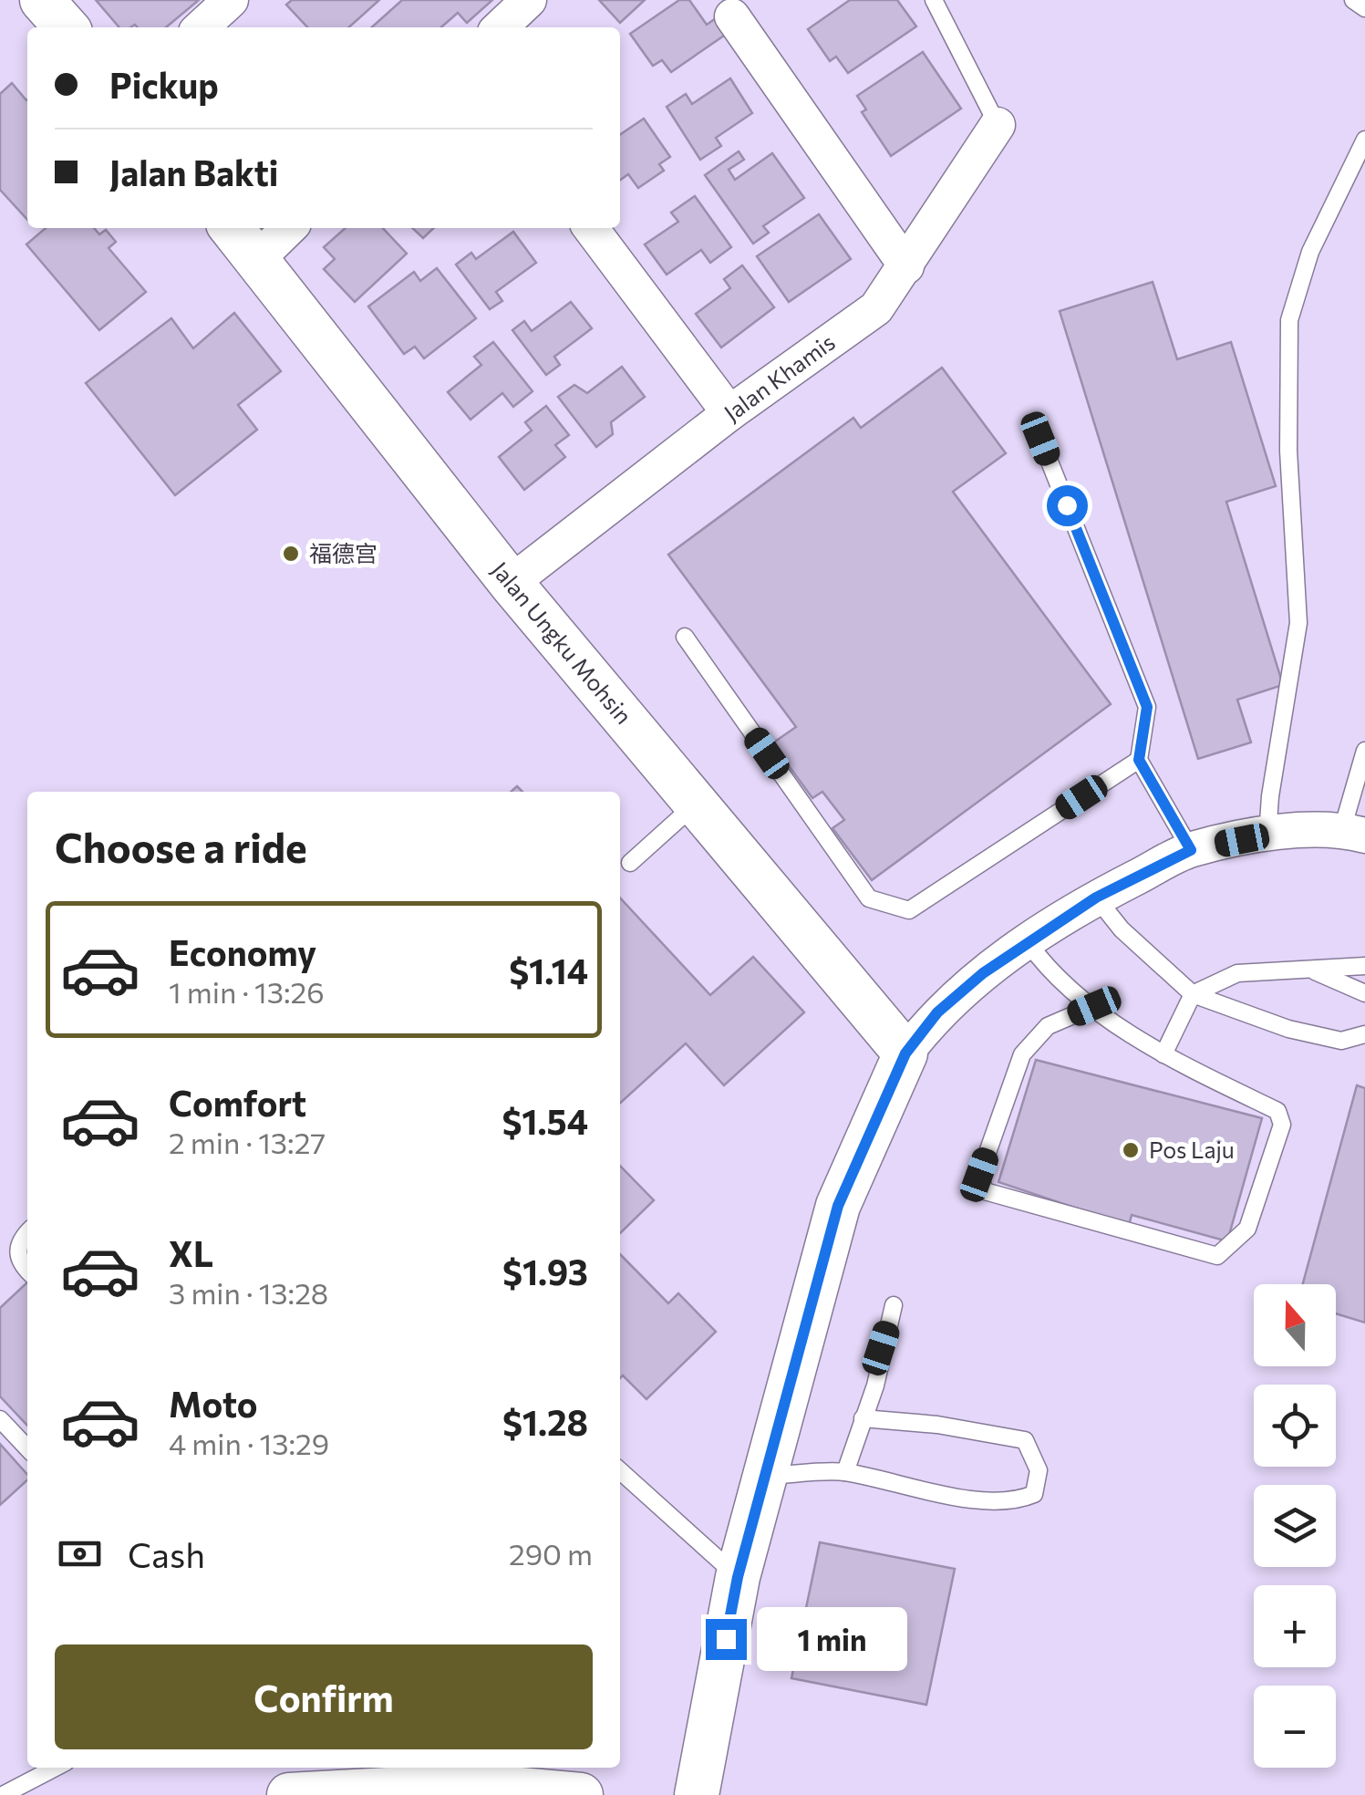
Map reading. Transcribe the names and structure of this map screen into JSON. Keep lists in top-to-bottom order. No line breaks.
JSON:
{"streets":{"street":["Jalan Khamis","Jalan Ungku Mohsin"]},"crossings":[["Jalan Khamis","Jalan Ungku Mohsin"]],"places":["福德宫","Pos Laju"],"north":"top","page":{"banner":["Pickup","Jalan Bakti"],"heading":"Choose a ride","list":[{"name":"Economy","note":"1 min · 13:26","value":"$1.14"},{"name":"Comfort","note":"2 min · 13:27","value":"$1.54"},{"name":"XL","note":"3 min · 13:28","value":"$1.93"},{"name":"Moto","note":"4 min · 13:29","value":"$1.28"}],"map_buttons":["+","−"],"pay":["Cash","290 m"],"bubble":"1 min","buttons":"Confirm"}}
